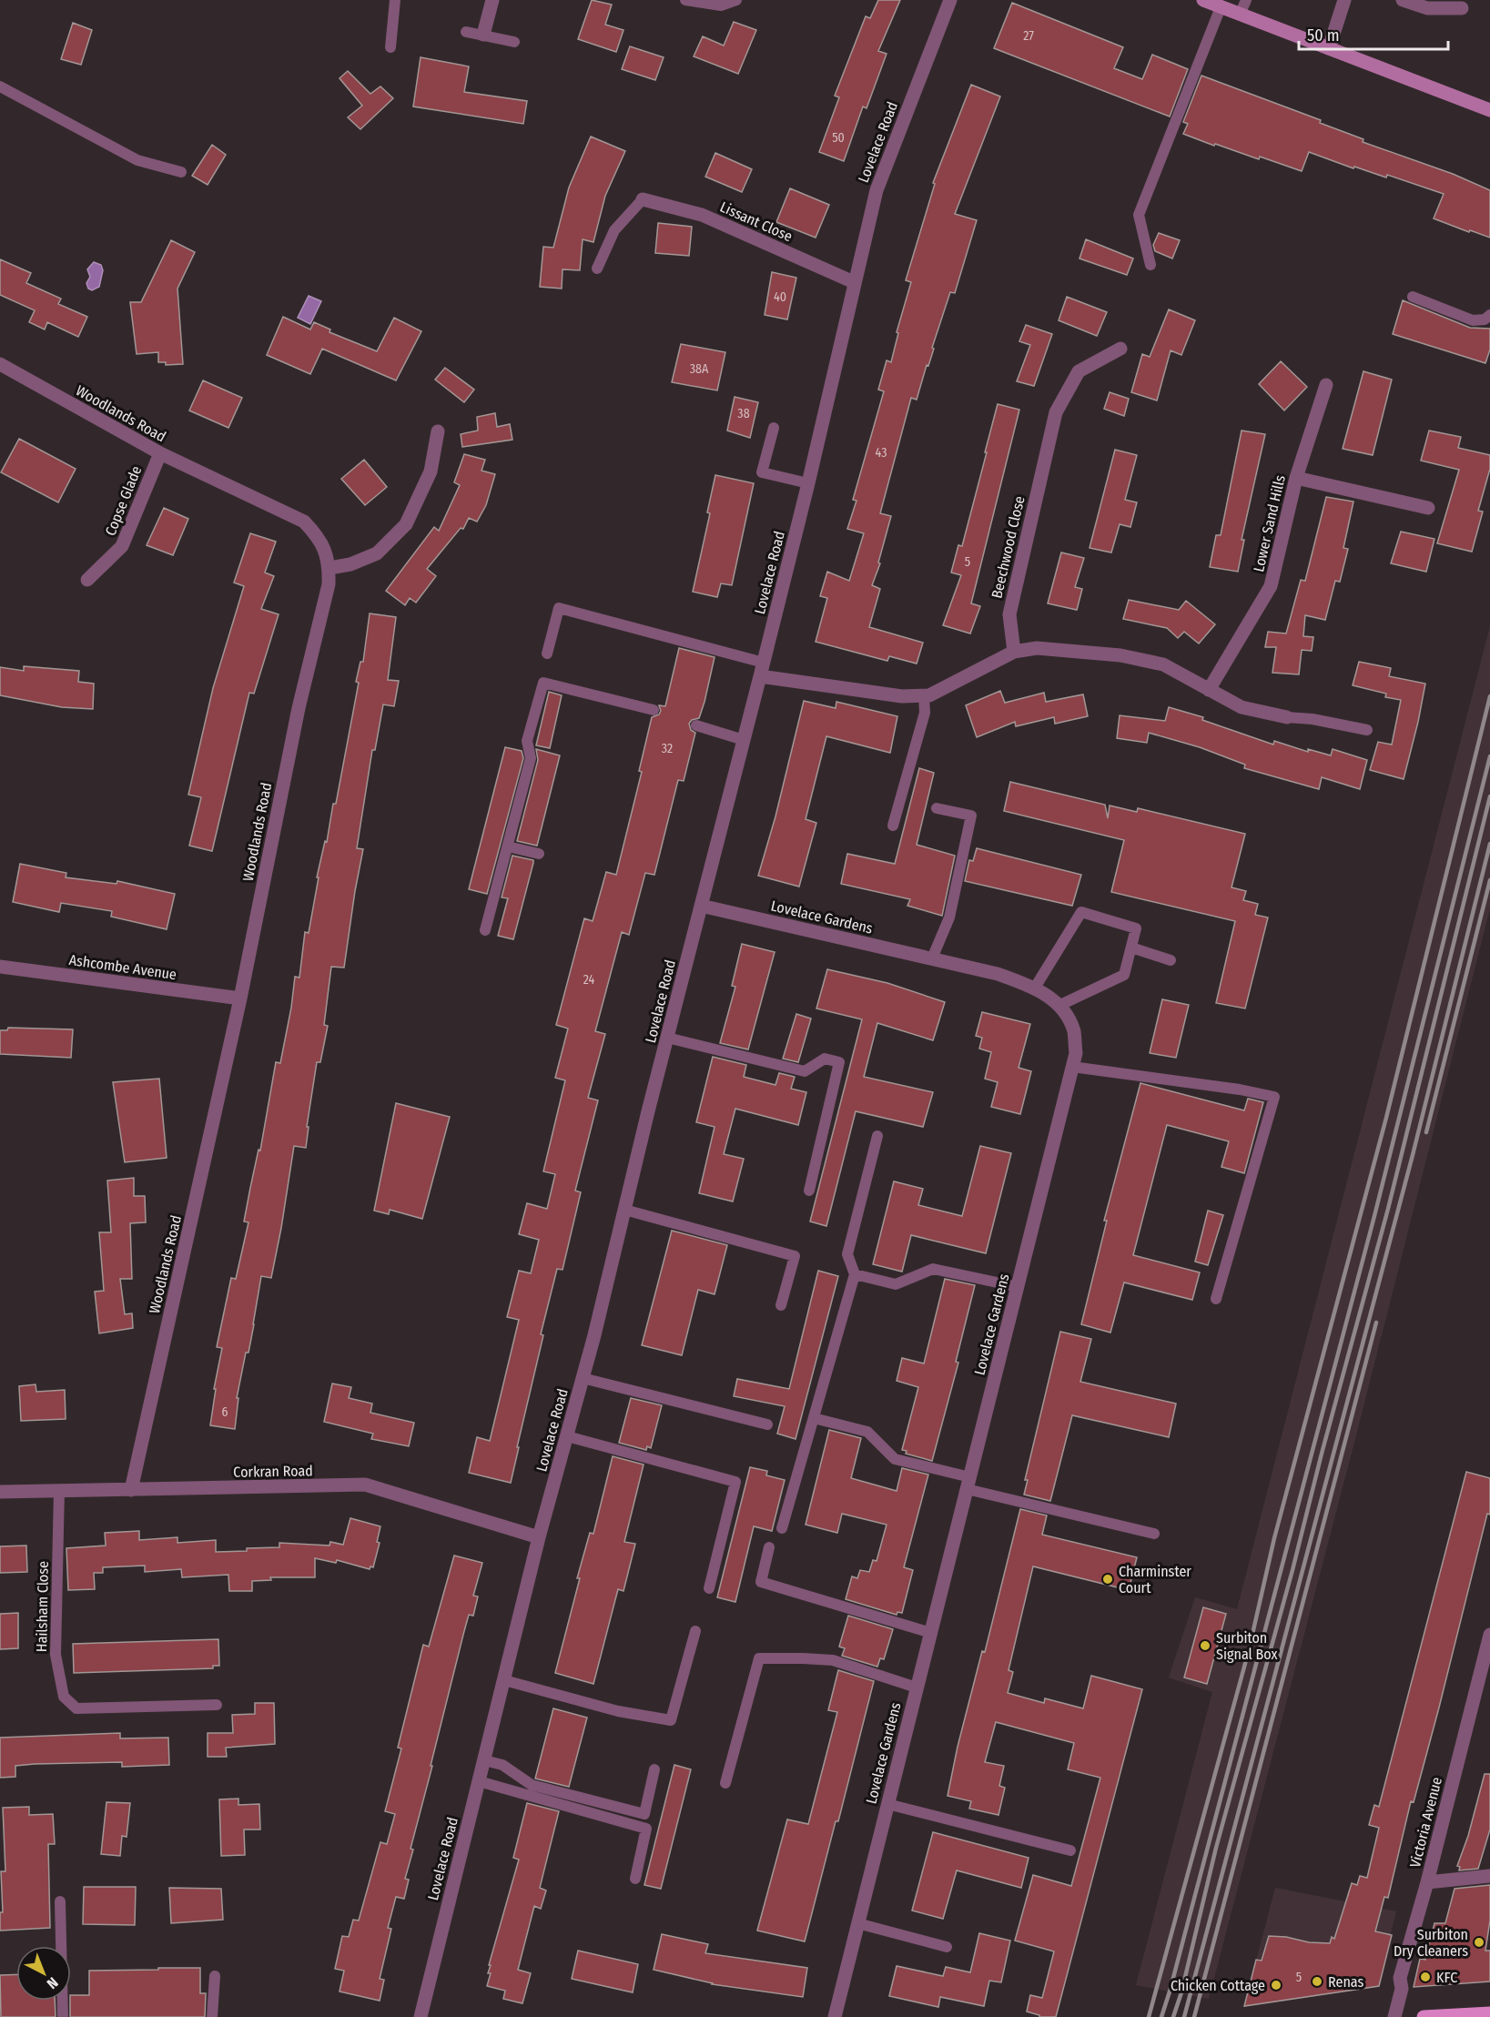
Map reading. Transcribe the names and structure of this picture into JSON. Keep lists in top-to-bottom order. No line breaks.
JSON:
{"streets":{"street":["Lovelace Road","Lissant Close","Woodlands Road","Copse Glade","Lower Sand Hills","Beechwood Close","Lovelace Gardens","Ashcombe Avenue","Corkran Road","Victoria Avenue"],"lane":["Hailsham Close"]},"crossings":[["Lovelace Road","Lissant Close"],["Lovelace Road","Lovelace Gardens"],["Lovelace Road","Corkran Road"],["Woodlands Road","Copse Glade"],["Woodlands Road","Ashcombe Avenue"],["Woodlands Road","Corkran Road"],["Corkran Road","Hailsham Close"]],"places":["Charminster Court","Surbiton Signal Box","Surbiton Dry Cleaners","KFC","Renas","Chicken Cottage"],"house_numbers":["27","50","40","38A","38","43","5","32","24","6","5"],"scale_bar":"50 m","north":"bottom right"}
